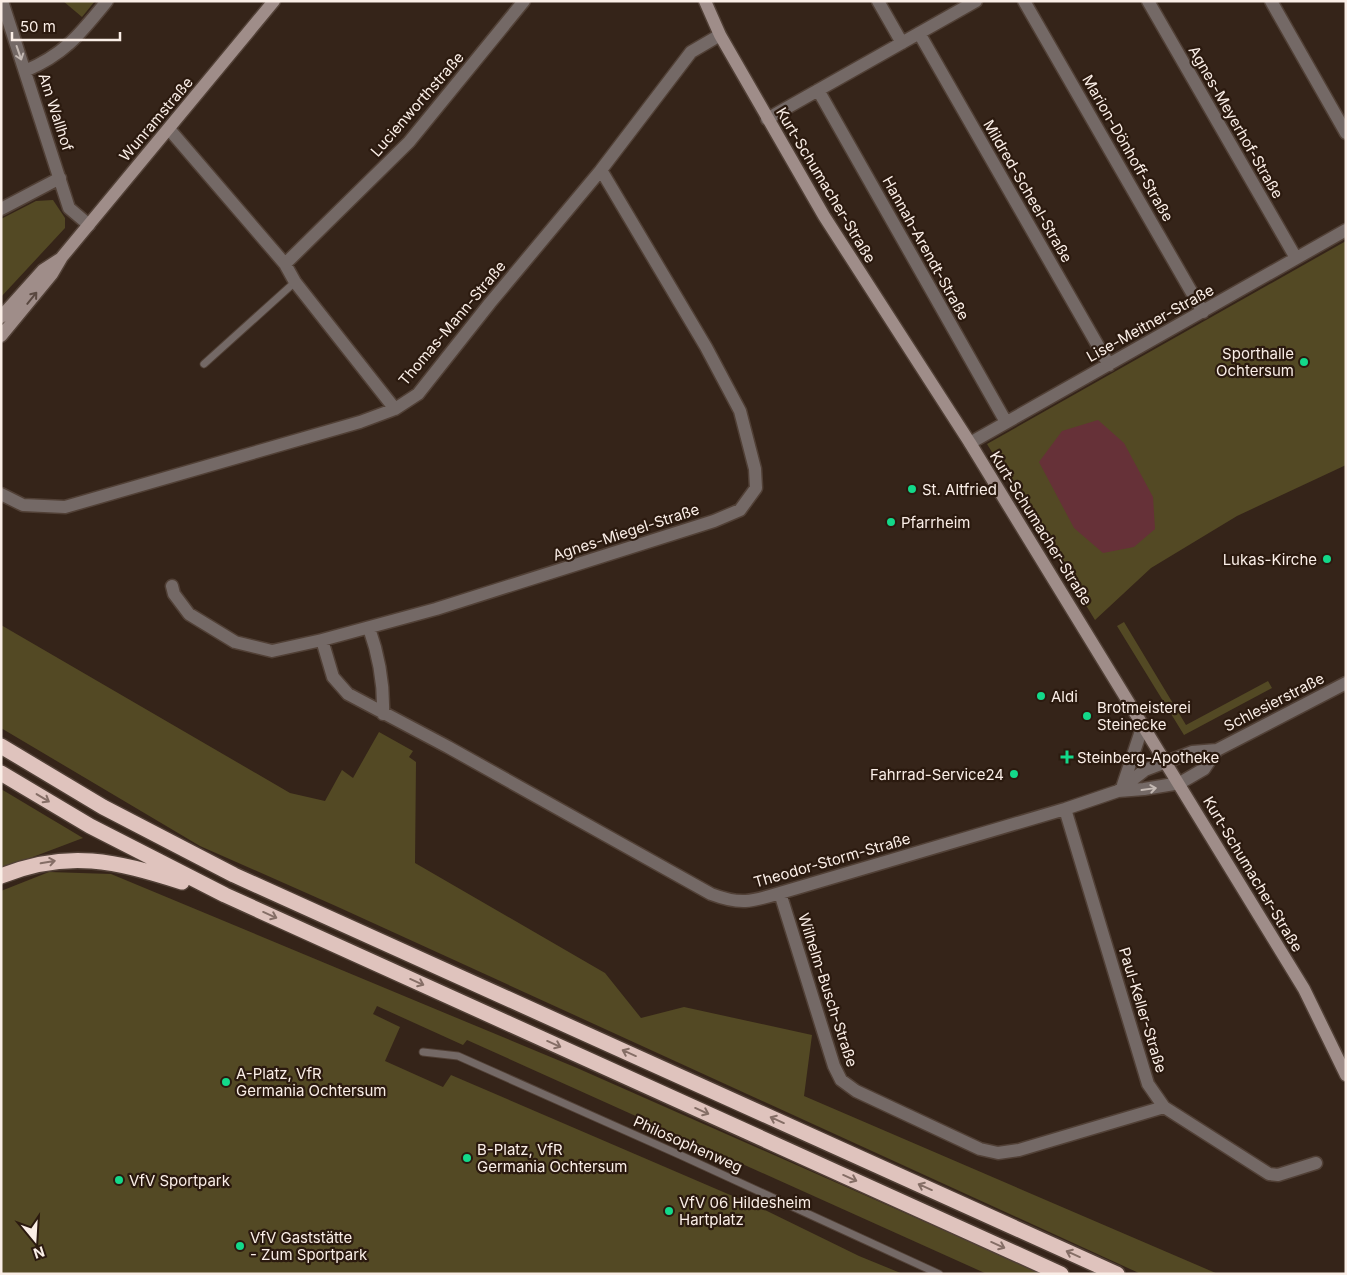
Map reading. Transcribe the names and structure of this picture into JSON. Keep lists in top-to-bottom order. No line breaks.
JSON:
{"streets":{"main road":["Wunramstraße","Kurt-Schumacher-Straße"],"street":["Lucienworthstraße","Am Wallhof","Agnes-Meyerhof-Straße","Marion-Dönhoff-Straße","Mildred-Scheel-Straße","Hannah-Arendt-Straße","Thomas-Mann-Straße","Lise-Meitner-Straße","Agnes-Miegel-Straße","Schlesierstraße","Theodor-Storm-Straße","Wilhelm-Busch-Straße","Paul-Keller-Straße"],"lane":["Philosophenweg"]},"crossings":[["Am Wallhof","Wunramstraße"],["Agnes-Meyerhof-Straße","Lise-Meitner-Straße"],["Marion-Dönhoff-Straße","Lise-Meitner-Straße"],["Kurt-Schumacher-Straße","Thomas-Mann-Straße"],["Kurt-Schumacher-Straße","Lise-Meitner-Straße"],["Kurt-Schumacher-Straße","Schlesierstraße"],["Kurt-Schumacher-Straße","Theodor-Storm-Straße"],["Mildred-Scheel-Straße","Lise-Meitner-Straße"],["Hannah-Arendt-Straße","Lise-Meitner-Straße"],["Thomas-Mann-Straße","Agnes-Miegel-Straße"],["Agnes-Miegel-Straße","Theodor-Storm-Straße"],["Schlesierstraße","Theodor-Storm-Straße"],["Theodor-Storm-Straße","Wilhelm-Busch-Straße"],["Theodor-Storm-Straße","Paul-Keller-Straße"],["Wilhelm-Busch-Straße","Paul-Keller-Straße"]],"places":{"other":["Sporthalle Ochtersum","St. Altfried","Pfarrheim","Lukas-Kirche","Aldi","Brotmeisterei Steinecke","Fahrrad-Service24","A-Platz, VfR Germania Ochtersum","B-Platz, VfR Germania Ochtersum","VfV Sportpark","VfV 06 Hildesheim Hartplatz","VfV Gaststätte - Zum Sportpark"],"health":["Steinberg-Apotheke"]},"scale_bar":"50 m","north":"bottom"}
